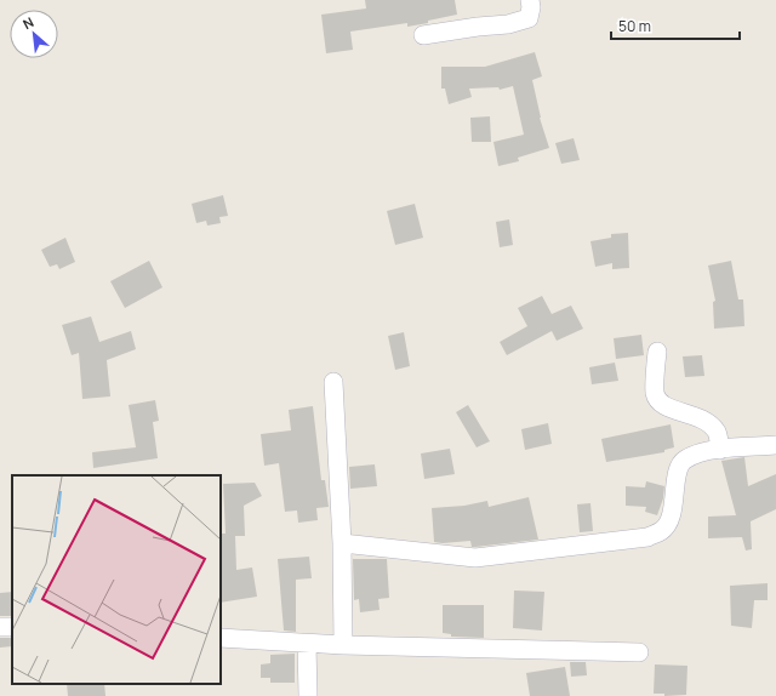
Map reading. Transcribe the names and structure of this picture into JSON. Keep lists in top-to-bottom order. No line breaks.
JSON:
{"scale_bar":"50 m","north":"top left"}
